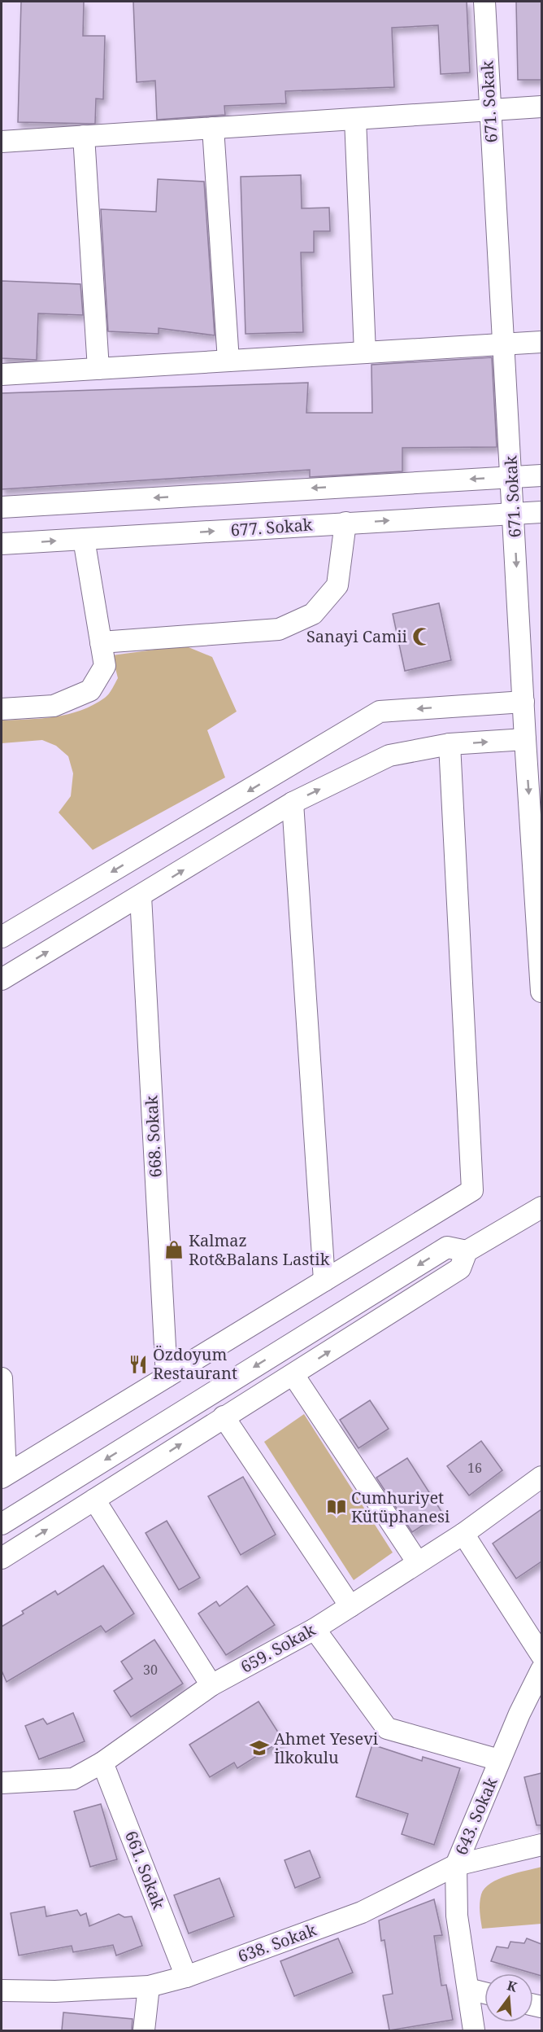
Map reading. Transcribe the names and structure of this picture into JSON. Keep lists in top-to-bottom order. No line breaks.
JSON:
{"streets":{"street":["671. Sokak","677. Sokak","668. Sokak","659. Sokak","643. Sokak","661. Sokak","638. Sokak"]},"crossings":[["671. Sokak","677. Sokak"],["659. Sokak","661. Sokak"],["643. Sokak","638. Sokak"],["661. Sokak","638. Sokak"]],"one_way":["671. Sokak"],"places":{"mosque":["Sanayi Camii"],"shop":["Kalmaz Rot&Balans Lastik"],"restaurant":["Özdoyum Restaurant"],"library":["Cumhuriyet Kütüphanesi"],"school or university":["Ahmet Yesevi İlkokulu"]},"house_numbers":["16","30"],"north":"top"}
